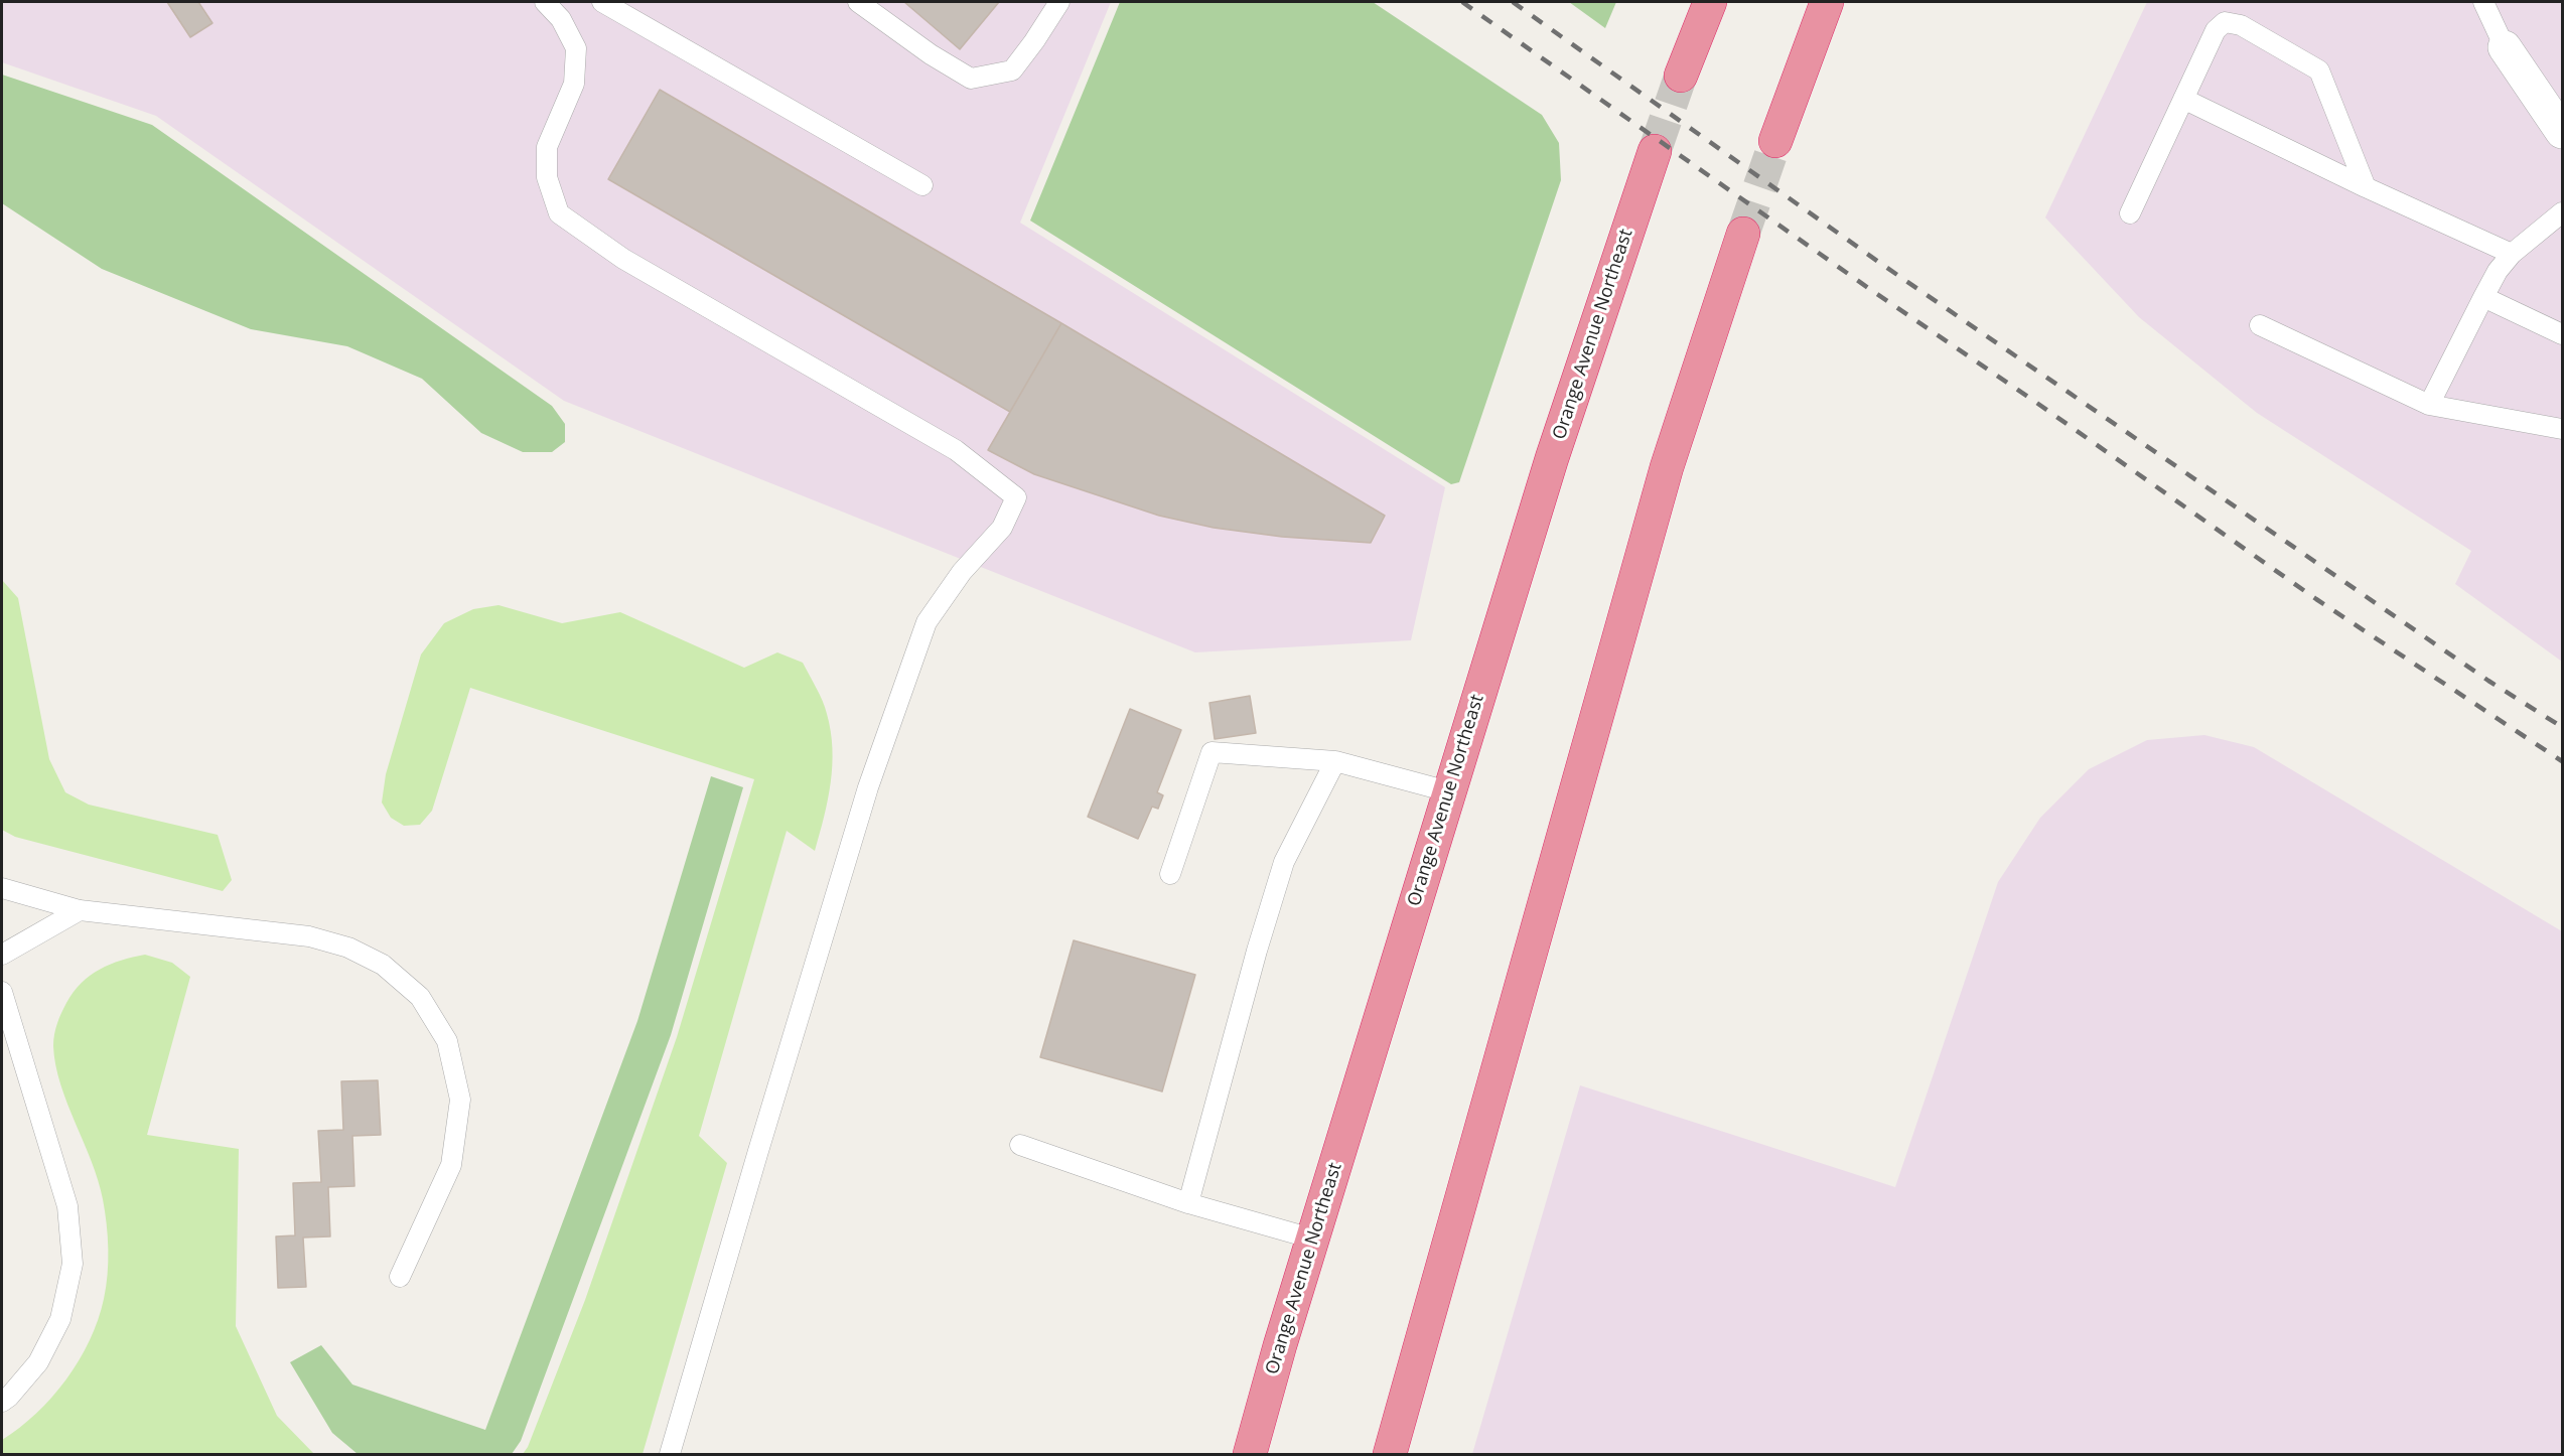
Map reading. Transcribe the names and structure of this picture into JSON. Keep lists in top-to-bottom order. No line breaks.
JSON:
{"streets":{"highway":["Orange Avenue Northeast"]}}
